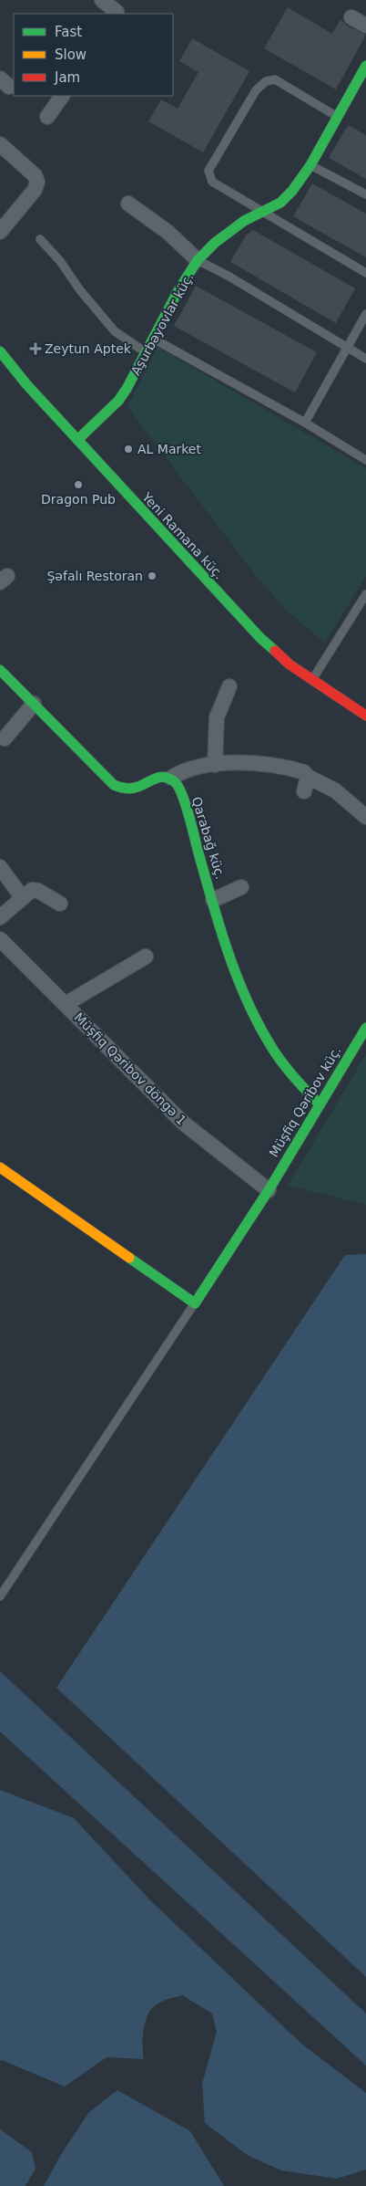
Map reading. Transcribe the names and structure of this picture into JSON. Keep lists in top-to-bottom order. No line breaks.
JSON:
{"streets":{"street":["Aşurbəyovlar küç.","Yeni Ramana küç.","Qarabağ küç.","Müşfiq Qəribov döngə 1","Müşfiq Qəribov küç."]},"crossings":[["Aşurbəyovlar küç.","Yeni Ramana küç."],["Qarabağ küç.","Müşfiq Qəribov küç."],["Müşfiq Qəribov döngə 1","Müşfiq Qəribov küç."]],"places":{"health":["Zeytun Aptek"],"other":["AL Market","Dragon Pub","Şəfalı Restoran"]},"legend":["Fast","Slow","Jam"]}
